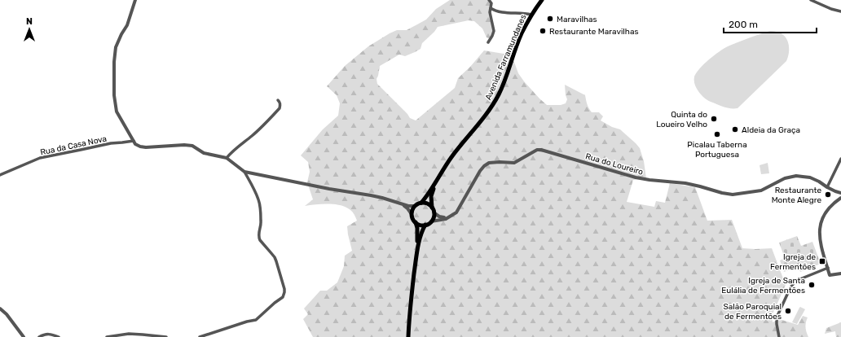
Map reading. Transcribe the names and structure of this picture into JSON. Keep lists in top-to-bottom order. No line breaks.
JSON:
{"streets":{"main road":["Avenida Farramundanes"],"street":["Rua da Casa Nova","Rua do Loureiro"]},"places":{"other":["Maravilhas","Restaurante Maravilhas","Quinta do Loueiro Velho","Aldeia da Graça","Picalau Taberna Portuguesa","Restaurante Monte Alegre","Igreja de Santa Eulália de Fermentões","Salão Paroquial de Fermentões"],"transit":["Igreja de Fermentões"]},"scale_bar":"200 m","north":"top"}
